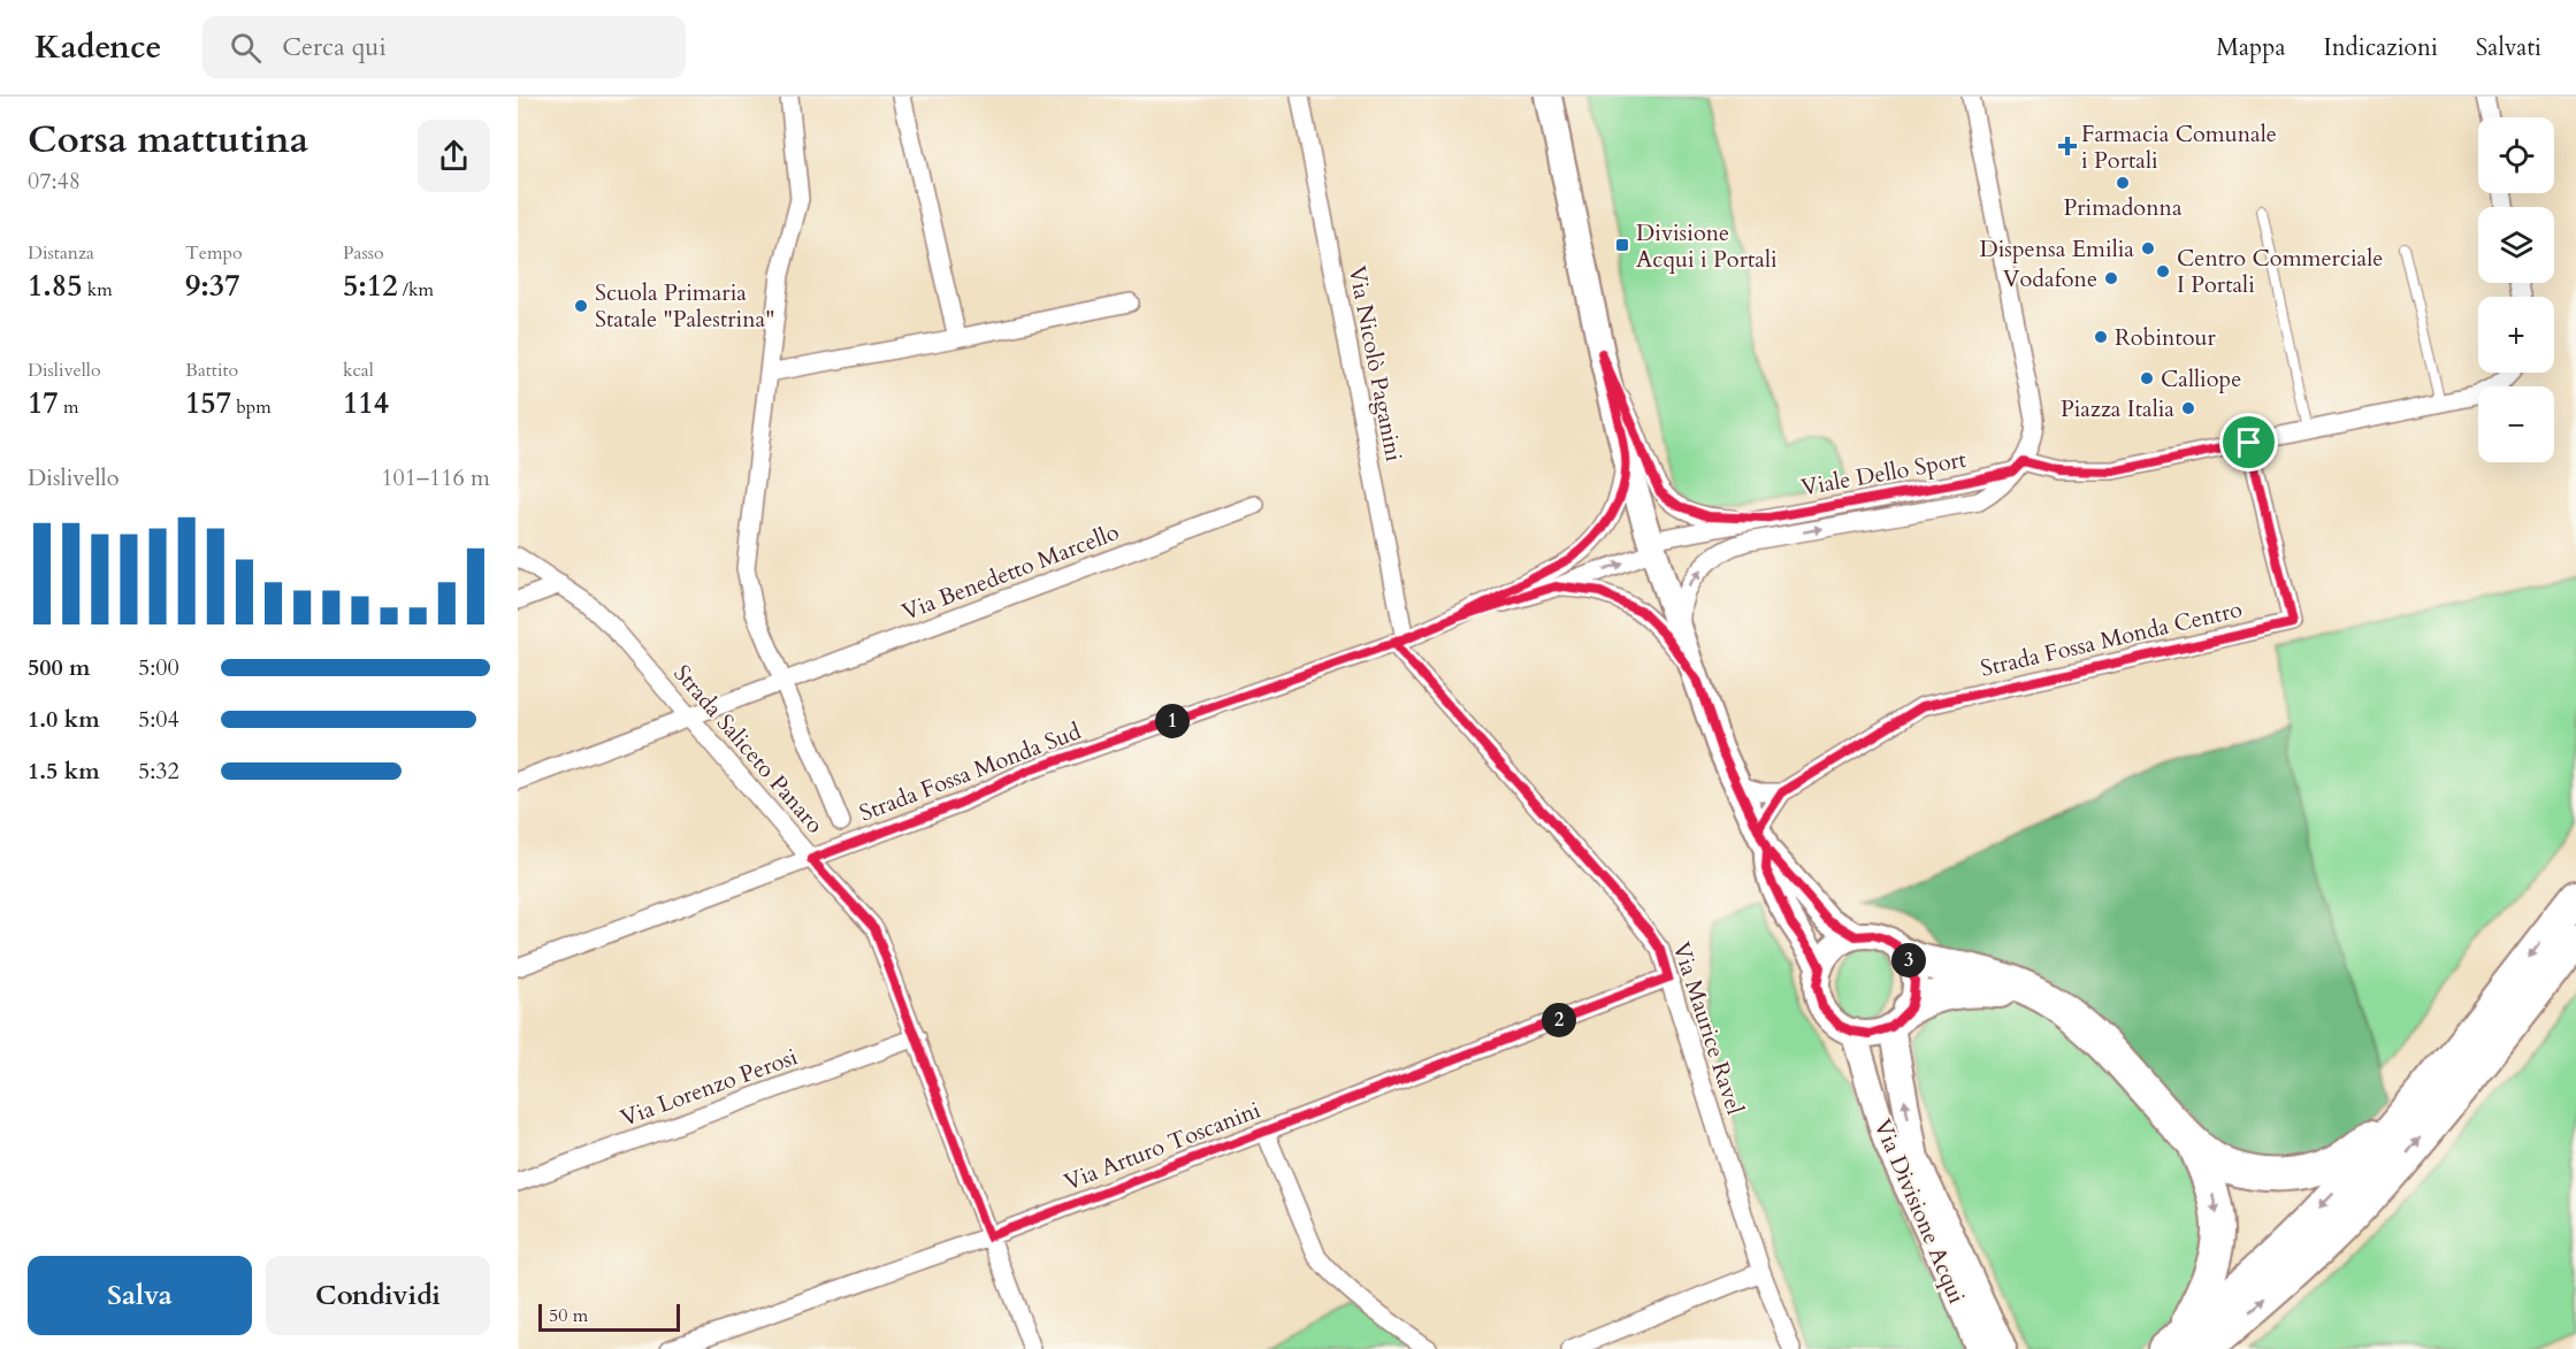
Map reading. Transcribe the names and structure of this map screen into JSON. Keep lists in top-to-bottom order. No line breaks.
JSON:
{"streets":{"main road":["Via Divisione Acqui"],"street":["Via Nicolò Paganini","Viale Dello Sport","Via Benedetto Marcello","Strada Fossa Monda Centro","Strada Saliceto Panaro","Strada Fossa Monda Sud","Via Maurice Ravel","Via Lorenzo Perosi","Via Arturo Toscanini"]},"crossings":[["Via Nicolò Paganini","Strada Fossa Monda Sud"],["Via Nicolò Paganini","Via Maurice Ravel"],["Viale Dello Sport","Strada Fossa Monda Centro"],["Viale Dello Sport","Strada Fossa Monda Sud"],["Via Benedetto Marcello","Strada Saliceto Panaro"],["Strada Saliceto Panaro","Strada Fossa Monda Sud"],["Strada Saliceto Panaro","Via Lorenzo Perosi"],["Strada Saliceto Panaro","Via Arturo Toscanini"],["Strada Fossa Monda Sud","Via Maurice Ravel"],["Via Maurice Ravel","Via Arturo Toscanini"]],"places":{"health":["Farmacia Comunale i Portali"],"other":["Primadonna","Dispensa Emilia","Centro Commerciale I Portali","Vodafone","Scuola Primaria Statale \"Palestrina\"","Robintour","Calliope","Piazza Italia"],"transit":["Divisione Acqui i Portali"]},"scale_bar":"50 m","page":{"header":"Kadence","search":"Cerca qui","nav":["Mappa","Indicazioni","Salvati"],"heading":["Corsa mattutina","07:48"],"map_buttons":["+","−"],"stats":[["Distanza","1.85 km"],["Tempo","9:37"],["Passo","5:12 /km"],["Dislivello","17 m"],["Battito","157 bpm"],["kcal","114"]],"chart":["Dislivello","101–116 m"],"list":[{"name":"500 m","note":"5:00"},{"name":"1.0 km","note":"5:04"},{"name":"1.5 km","note":"5:32"}],"pins":["1","3","2"],"buttons":["Salva","Condividi"],"scale":"50 m"}}
